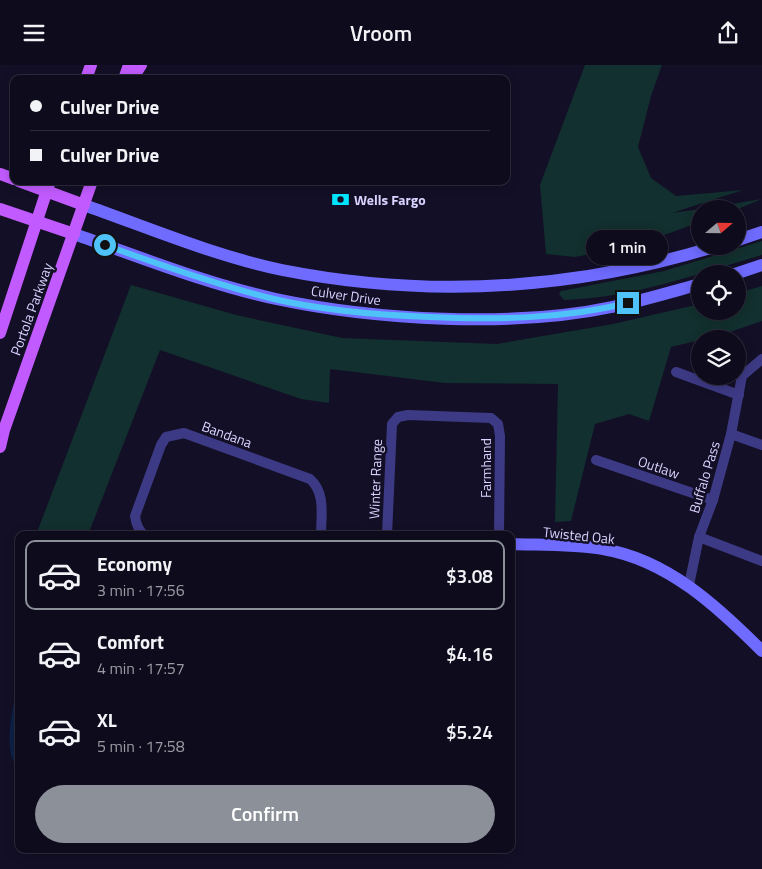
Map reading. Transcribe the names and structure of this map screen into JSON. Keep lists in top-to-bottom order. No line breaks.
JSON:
{"streets":{"main road":["Culver Drive","Portola Parkway","Twisted Oak"],"street":["Bandana","Outlaw","Farmhand","Buffalo Pass","Winter Range"]},"crossings":[["Culver Drive","Portola Parkway"],["Outlaw","Buffalo Pass"],["Farmhand","Winter Range"],["Buffalo Pass","Twisted Oak"]],"places":{"bank":["Wells Fargo"]},"north":"right","page":{"header":"Vroom","banner":["Culver Drive","Culver Drive"],"bubble":"1 min","list":[{"name":"Economy","note":"3 min · 17:56","value":"$3.08"},{"name":"Comfort","note":"4 min · 17:57","value":"$4.16"},{"name":"XL","note":"5 min · 17:58","value":"$5.24"}],"buttons":"Confirm"}}
